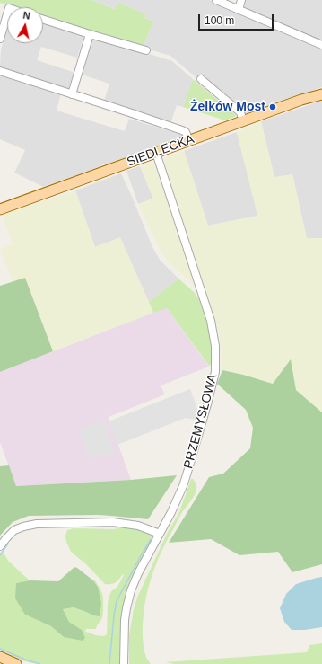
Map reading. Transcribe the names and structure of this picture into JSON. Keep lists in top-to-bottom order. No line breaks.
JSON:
{"streets":{"main road":["SIEDLECKA"],"street":["PRZEMYSŁOWA"]},"crossings":[["SIEDLECKA","PRZEMYSŁOWA"]],"places":["Żelków Most"],"scale_bar":"100 m","north":"top"}
